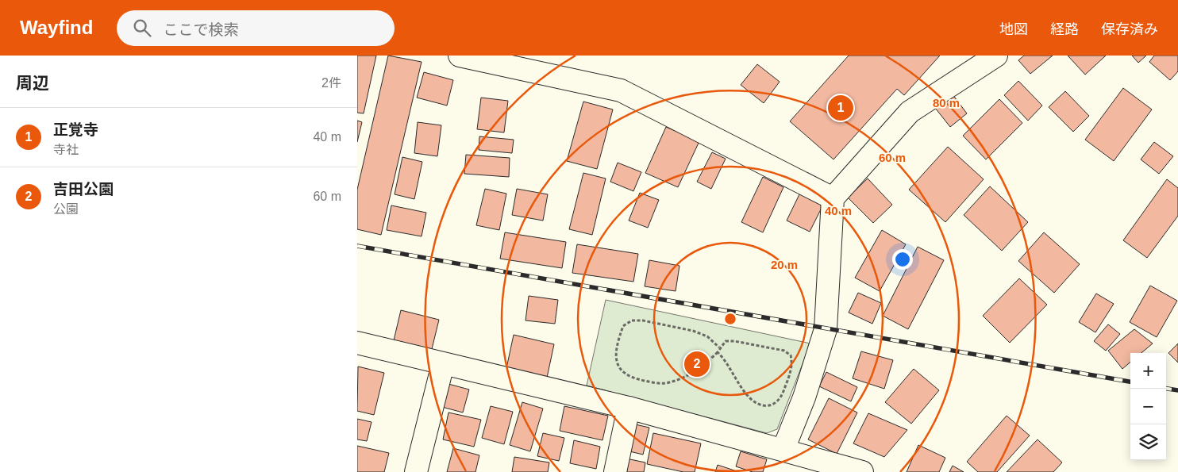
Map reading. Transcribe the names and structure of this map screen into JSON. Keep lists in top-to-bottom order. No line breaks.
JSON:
{"page":{"header":"Wayfind","search":"ここで検索","nav":["地図","経路","保存済み"],"heading":["周辺","2件"],"pins":["1","2"],"list":[{"mark":"1","name":"正覚寺","note":"寺社","value":"40 m"},{"mark":"2","name":"吉田公園","note":"公園","value":"60 m"}],"map_buttons":["+","−"]},"rings":["80 m","60 m","40 m","20 m"]}
